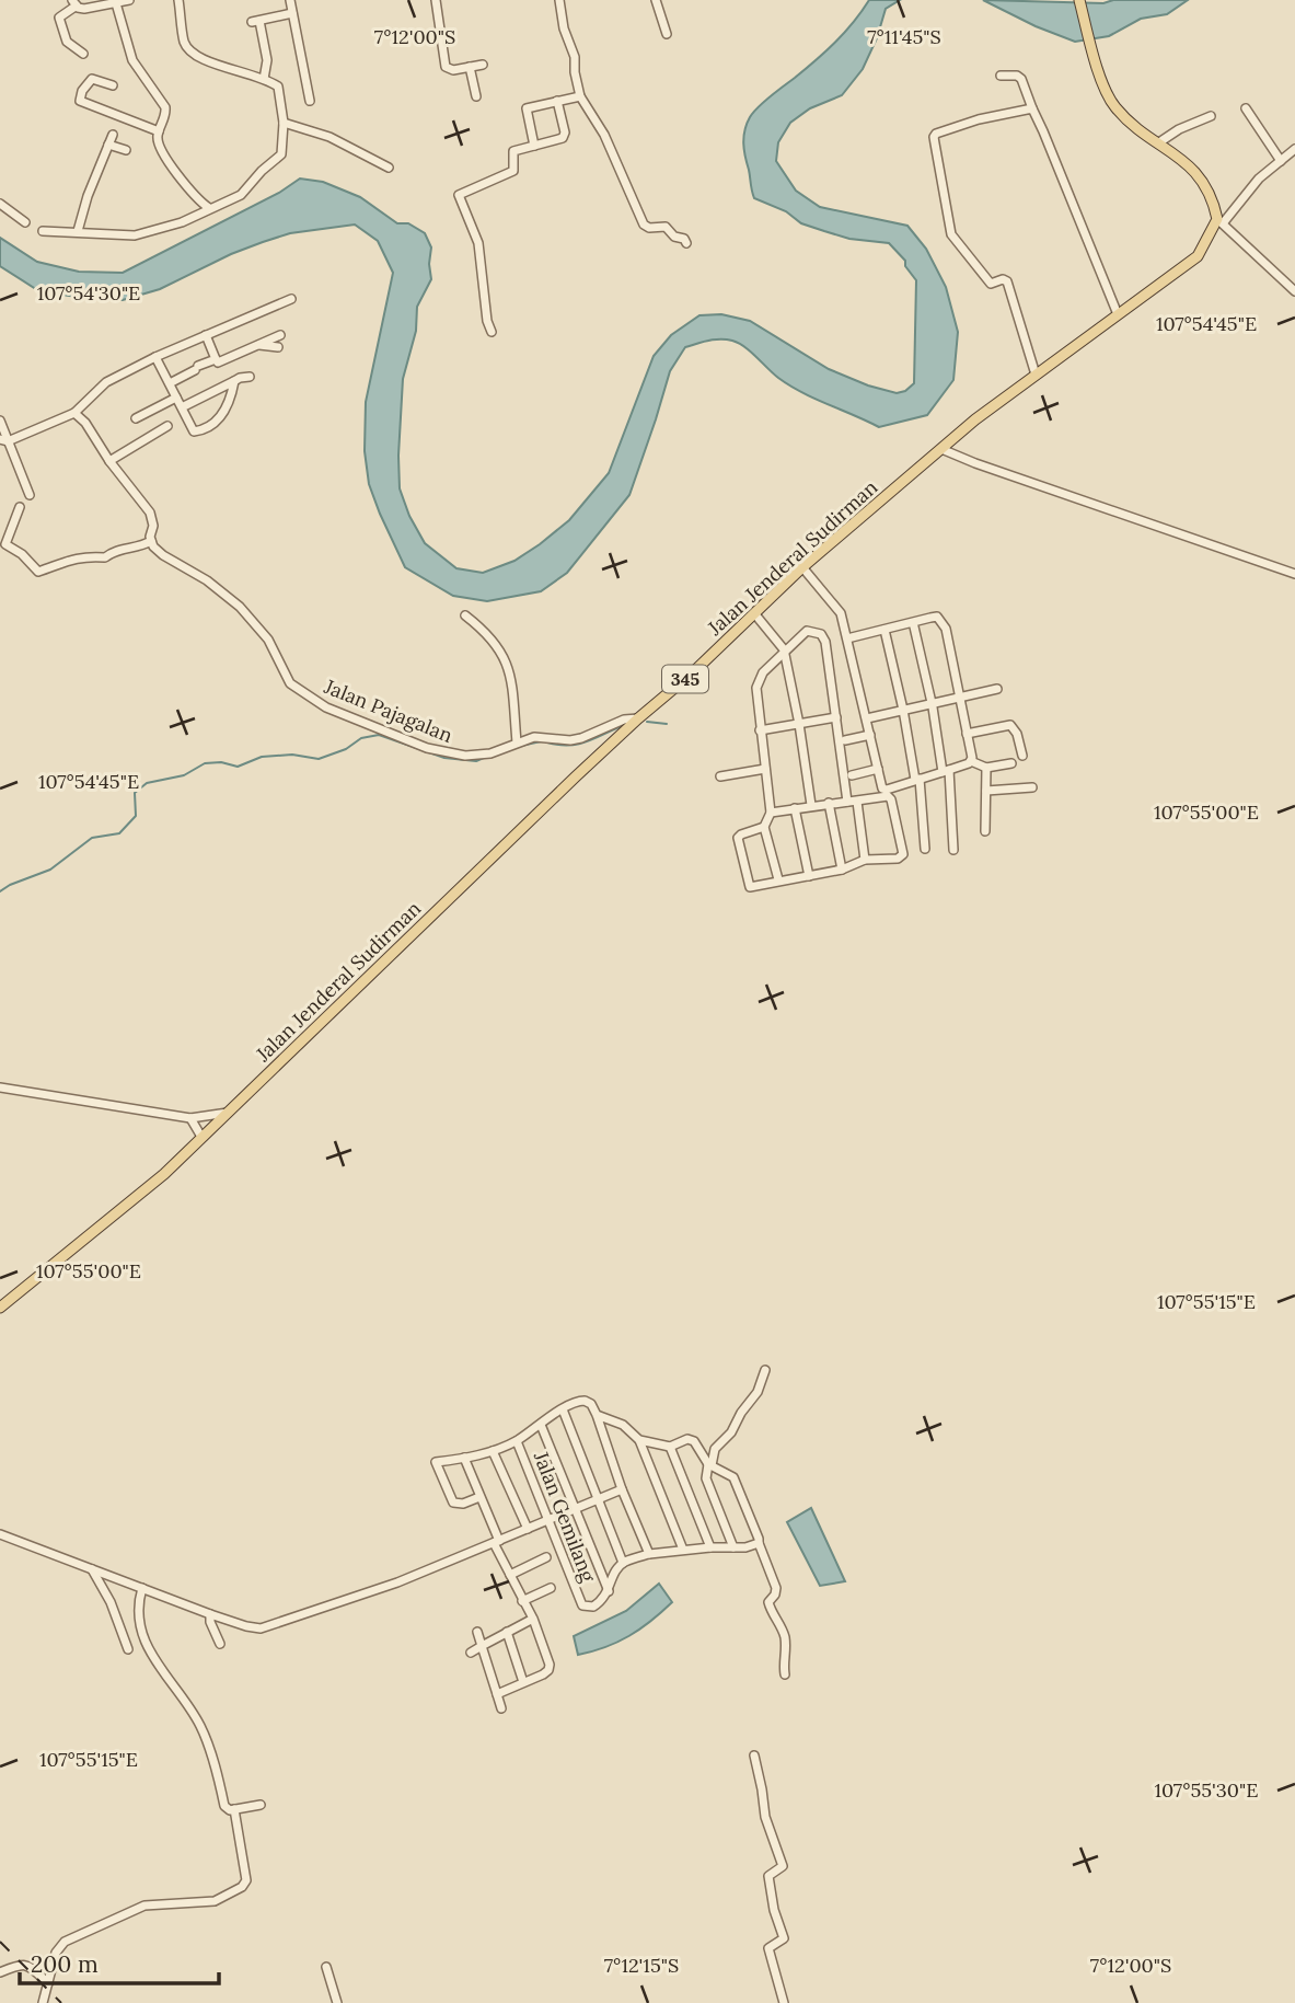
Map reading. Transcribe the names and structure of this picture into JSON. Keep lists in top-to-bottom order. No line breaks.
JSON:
{"streets":{"main road":["Jalan Jenderal Sudirman","345"],"street":["Jalan Pajagalan","Jalan Gemilang"]},"crossings":[["Jalan Jenderal Sudirman","Jalan Pajagalan"]],"scale_bar":"200 m","coordinates":["7°12'00\"S","7°11'45\"S","107°54'30\"E","107°54'45\"E","107°55'00\"E","107°55'15\"E","107°55'30\"E","7°12'15\"S"]}
